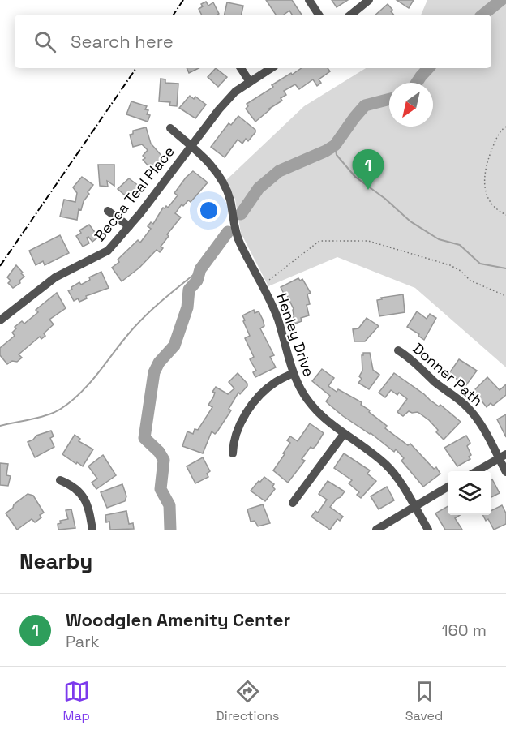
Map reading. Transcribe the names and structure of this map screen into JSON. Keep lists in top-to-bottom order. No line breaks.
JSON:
{"streets":{"street":["Becca Teal Place","Henley Drive","Donner Path"]},"crossings":[["Becca Teal Place","Henley Drive"]],"north":"bottom left","page":{"search":"Search here","pins":"1","heading":"Nearby","list":[{"mark":"1","name":"Woodglen Amenity Center","note":"Park","value":"160 m"}],"nav":["Map","Directions","Saved"]}}
